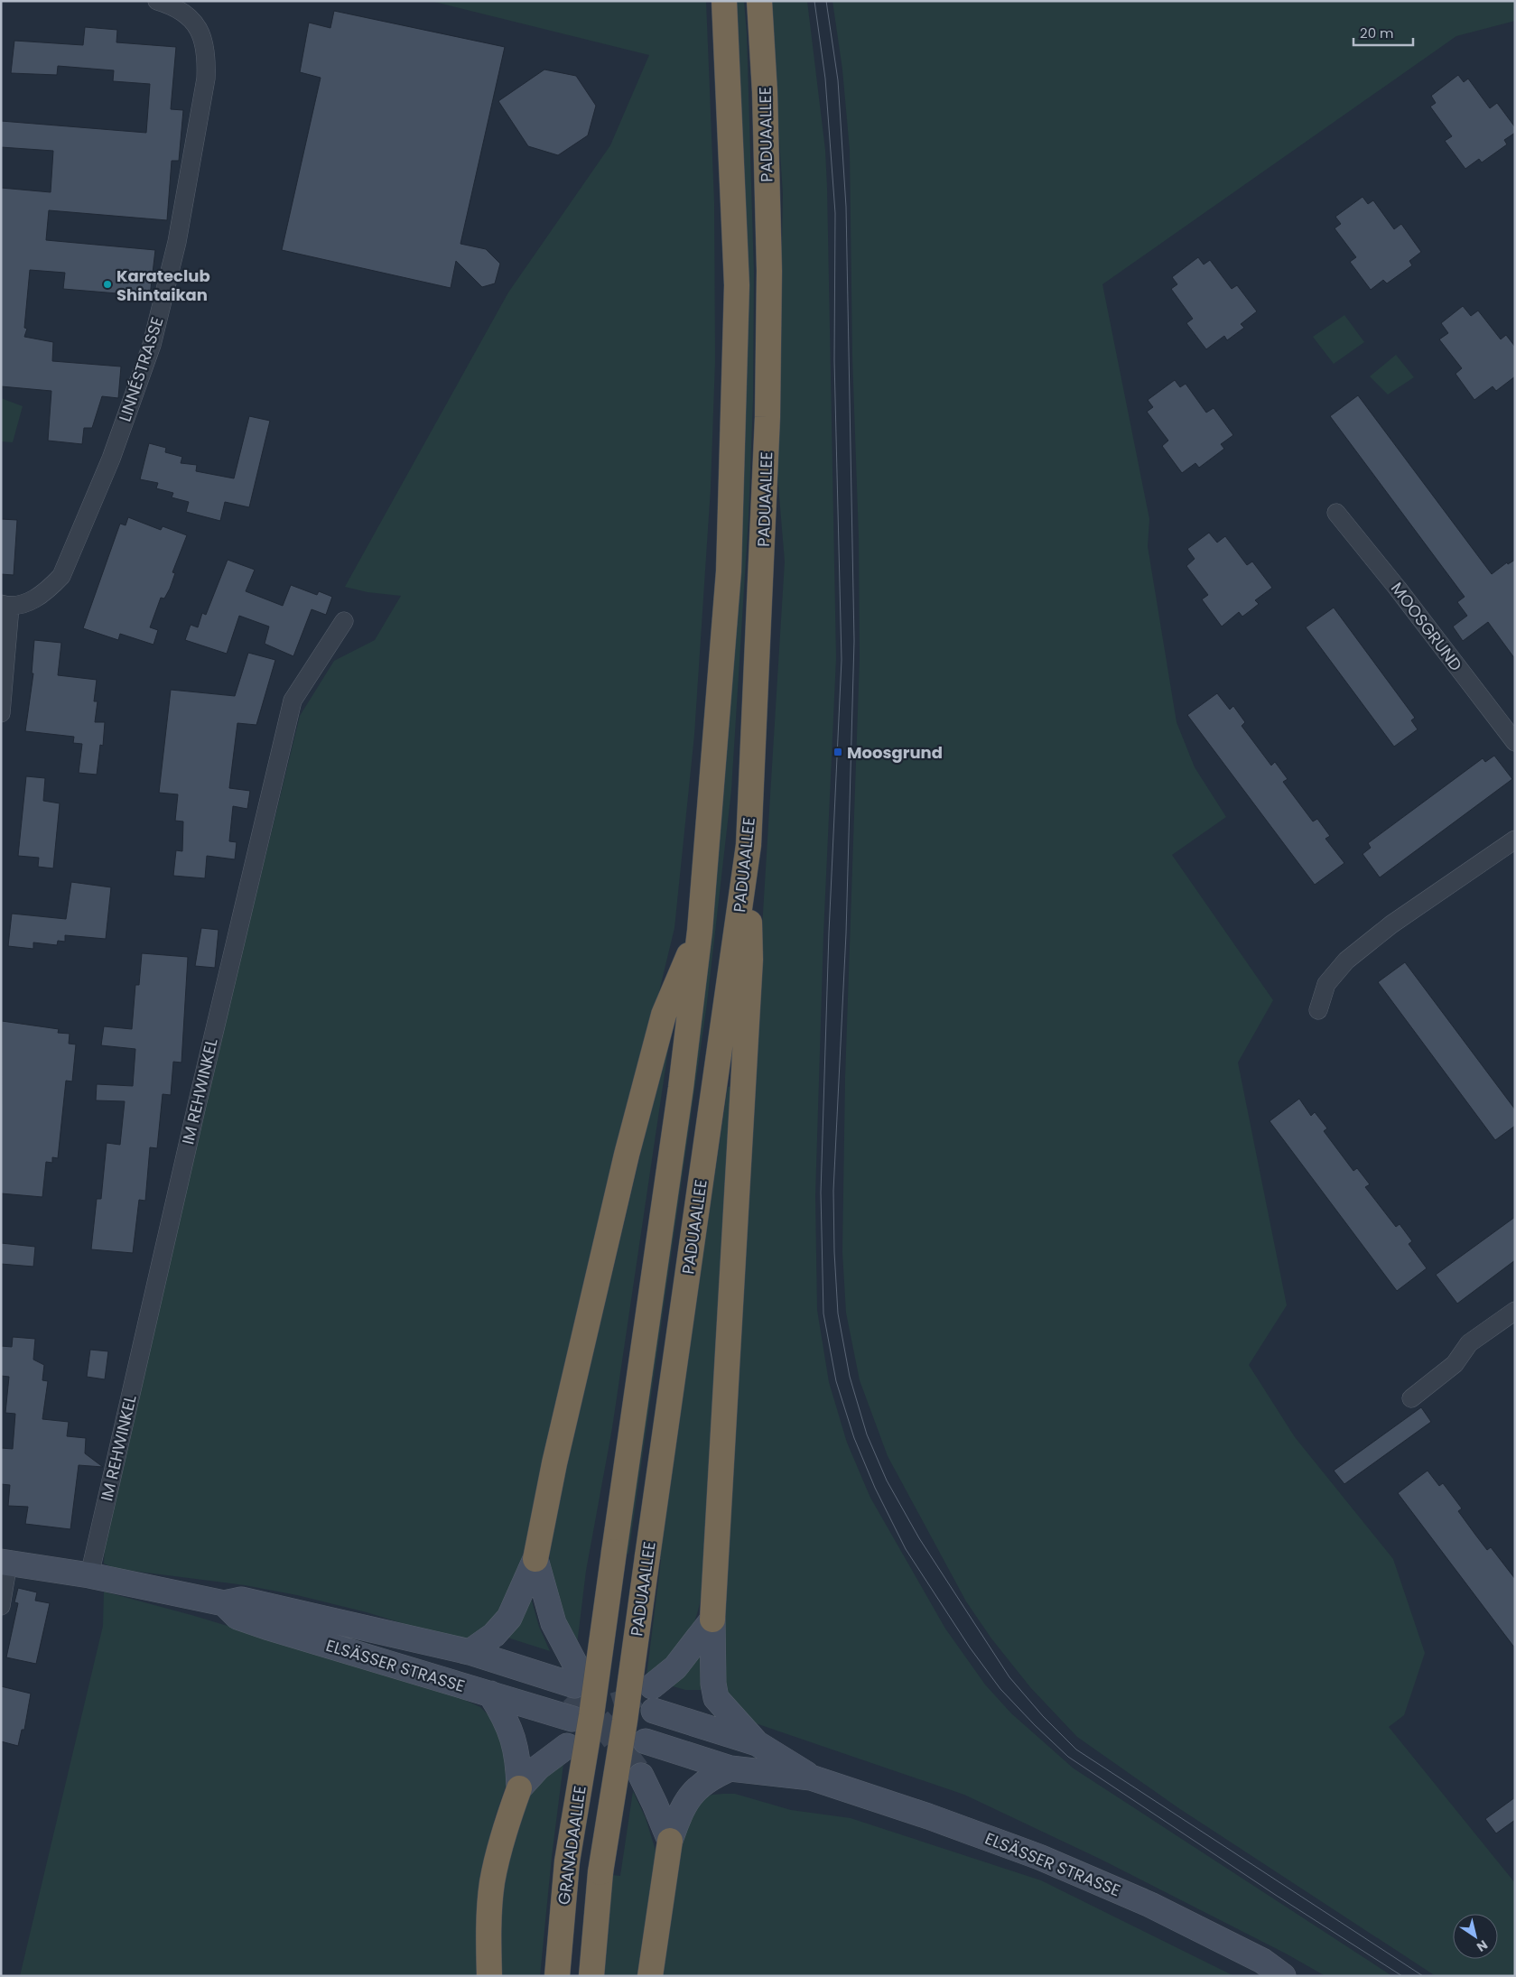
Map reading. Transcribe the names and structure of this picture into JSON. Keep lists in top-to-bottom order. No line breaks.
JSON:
{"streets":{"highway":["PADUAALLEE","GRANADAALLEE"],"main road":["ELSÄSSER STRASSE"],"street":["LINNÉSTRASSE","MOOSGRUND","IM REHWINKEL"]},"crossings":[["PADUAALLEE","ELSÄSSER STRASSE"],["PADUAALLEE","GRANADAALLEE"],["IM REHWINKEL","ELSÄSSER STRASSE"],["ELSÄSSER STRASSE","GRANADAALLEE"]],"places":{"other":["Karateclub Shintaikan"],"transit":["Moosgrund"]},"scale_bar":"20 m","north":"bottom right"}
